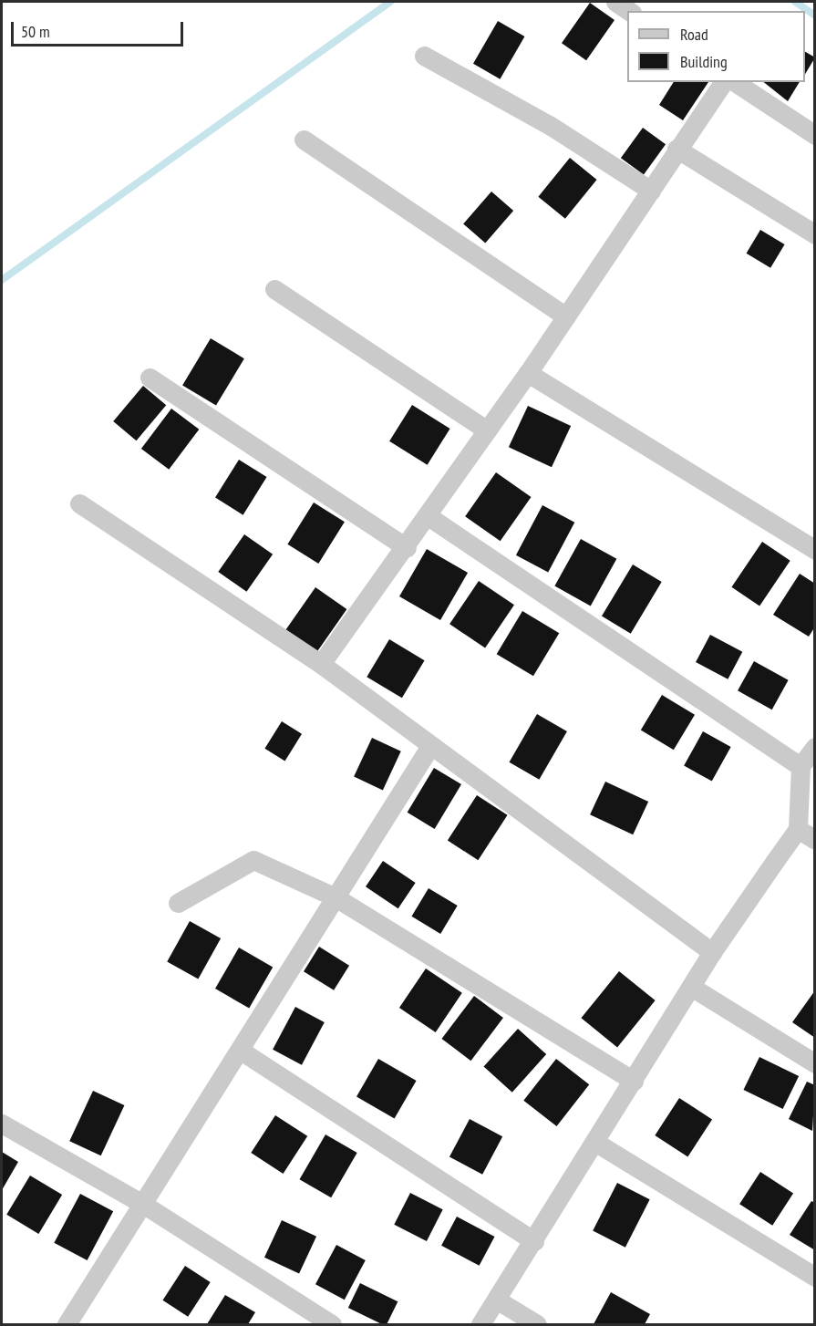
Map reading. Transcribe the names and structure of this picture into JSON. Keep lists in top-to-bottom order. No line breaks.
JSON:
{"legend":["Road","Building"],"scale_bar":"50 m"}
